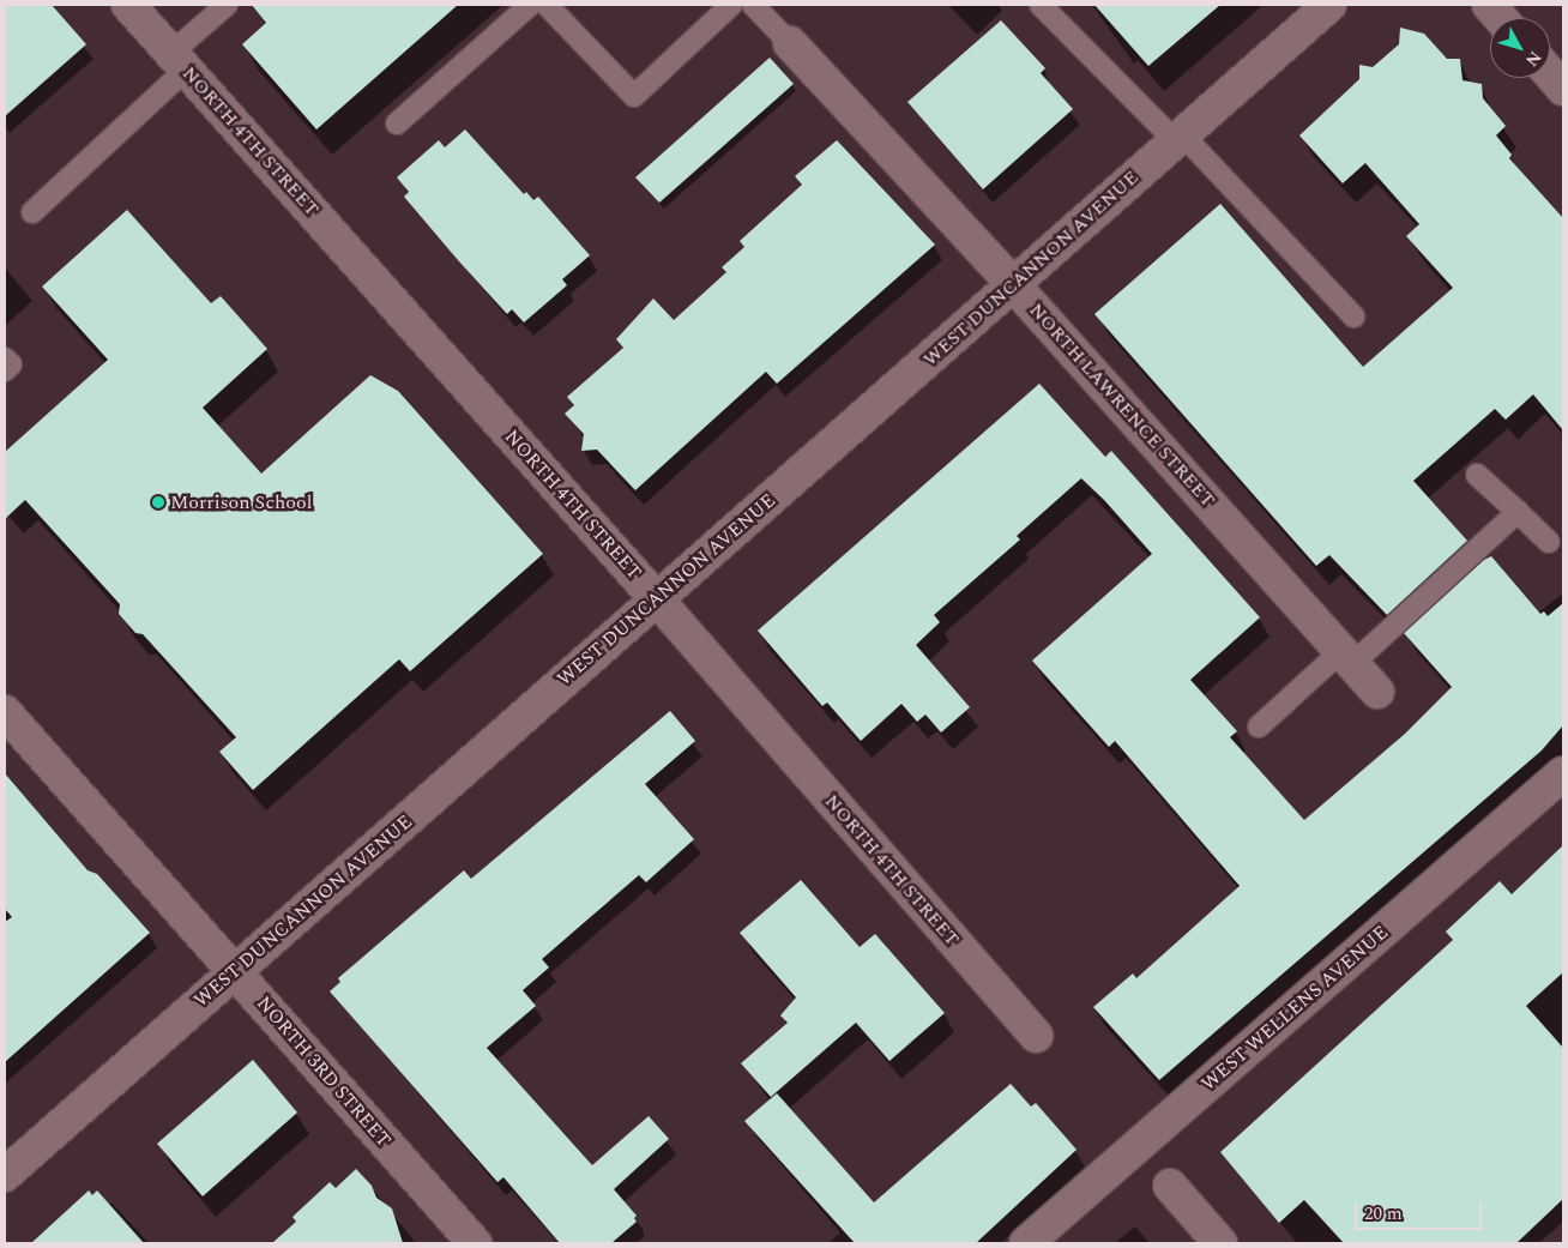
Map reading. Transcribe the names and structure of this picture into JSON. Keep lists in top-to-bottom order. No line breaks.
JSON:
{"streets":{"street":["NORTH 4TH STREET","WEST DUNCANNON AVENUE","NORTH LAWRENCE STREET","WEST WELLENS AVENUE","NORTH 3RD STREET"]},"crossings":[["NORTH 4TH STREET","WEST DUNCANNON AVENUE"],["WEST DUNCANNON AVENUE","NORTH LAWRENCE STREET"],["WEST DUNCANNON AVENUE","NORTH 3RD STREET"]],"places":["Morrison School"],"scale_bar":"20 m","north":"bottom right"}
